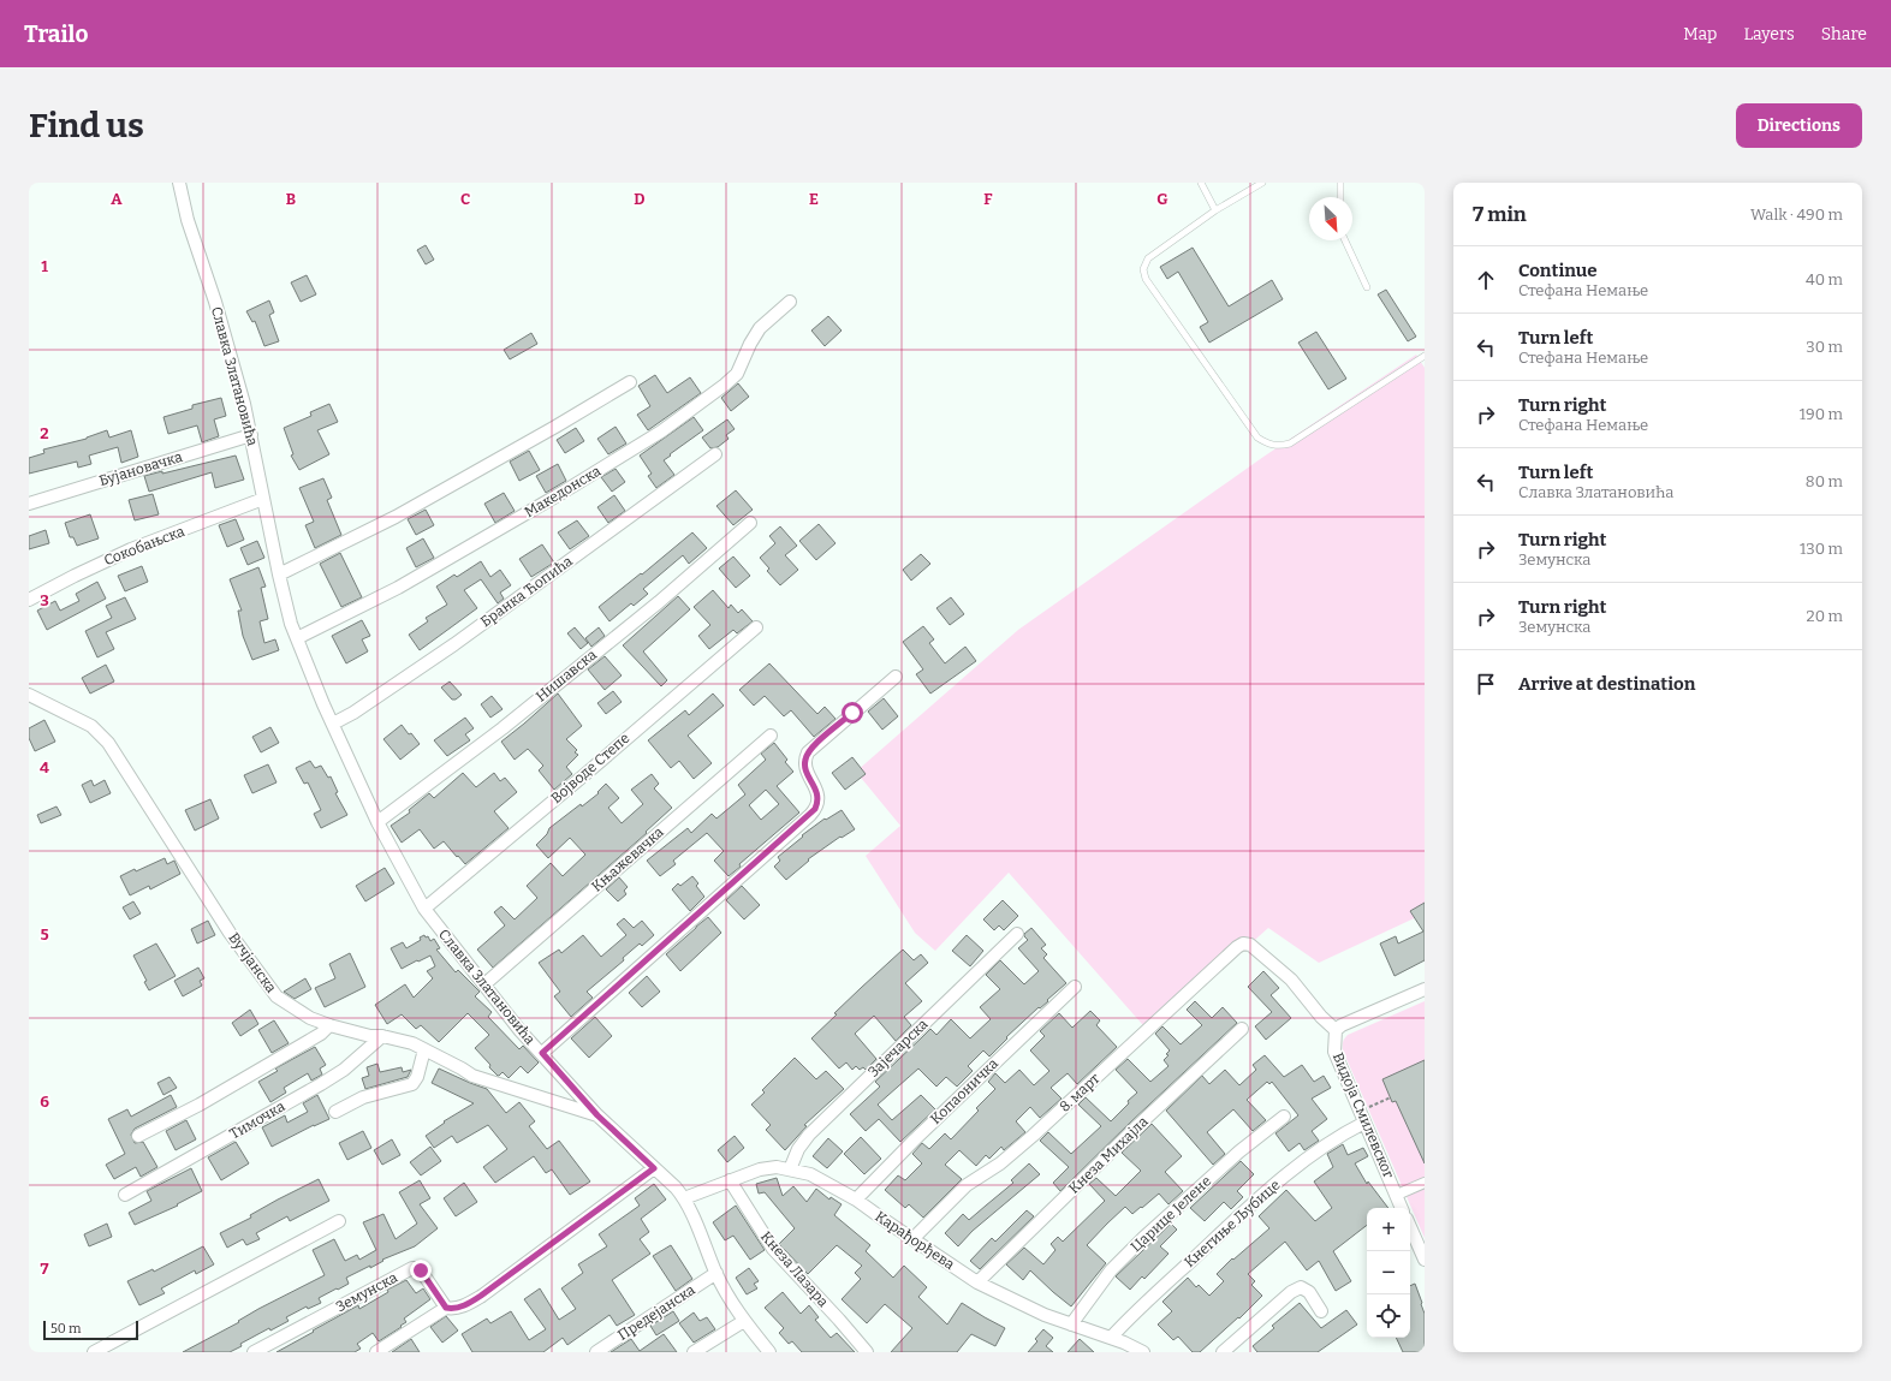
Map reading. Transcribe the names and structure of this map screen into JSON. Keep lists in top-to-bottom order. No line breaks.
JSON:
{"streets":{"street":["Славка Златановића","Бујановачка","Македонска","Сокобањска","Бранка Ћопића","Нишавска","Војводе Степе","Књажевачка","Вучјанска","Зајечарска","Копаоничка","8. март","Видоја Смилевског","Тимочка","Кнеза Михајла","Царице Јелене","Кнегиње Љубице","Карађорђева","Кнеза Лазара","Земунска","Предејанска"]},"crossings":[["Славка Златановића","Бујановачка"],["Славка Златановића","Македонска"],["Славка Златановића","Сокобањска"],["Славка Златановића","Бранка Ћопића"],["Славка Златановића","Нишавска"],["Славка Златановића","Војводе Степе"],["Славка Златановића","Књажевачка"],["Славка Златановића","Вучјанска"],["Славка Златановића","Карађорђева"],["Славка Златановића","Предејанска"],["Вучјанска","Тимочка"],["Зајечарска","Карађорђева"],["Копаоничка","Карађорђева"],["8. март","Видоја Смилевског"],["8. март","Карађорђева"],["Видоја Смилевског","Кнегиње Љубице"],["Кнеза Михајла","Карађорђева"],["Царице Јелене","Карађорђева"],["Кнегиње Љубице","Карађорђева"],["Карађорђева","Кнеза Лазара"]],"scale_bar":"50 m","north":"bottom right","page":{"header":"Trailo","nav":["Map","Layers","Share"],"buttons":"Directions","title":"Find us","heading":["7 min","Walk · 490 m"],"list":[["Continue","Стефана Немање","40 m"],["Turn left","Стефана Немање","30 m"],["Turn right","Стефана Немање","190 m"],["Turn left","Славка Златановића","80 m"],["Turn right","Земунска","130 m"],["Turn right","Земунска","20 m"],"Arrive at destination"],"map_buttons":["+","−"],"scale":"50 m"},"grid":{"columns":["A","B","C","D","E","F","G"],"rows":["1","2","3","4","5","6","7"]}}
